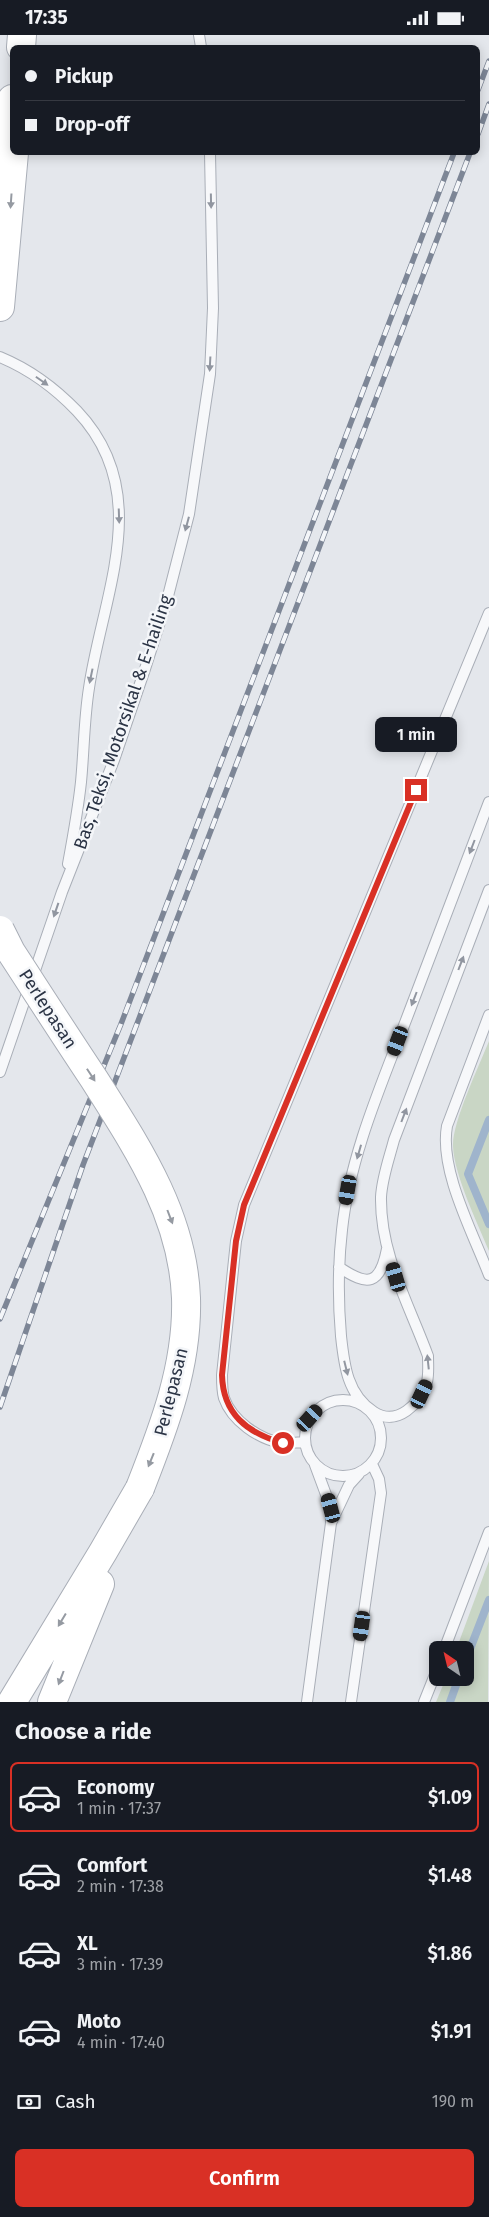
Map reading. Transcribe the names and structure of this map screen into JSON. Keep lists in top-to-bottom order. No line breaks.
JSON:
{"streets":{"main road":["Perlepasan"],"lane":["Bas, Teksi, Motorsikal & E-hailing"]},"one_way":["Bas, Teksi, Motorsikal & E-hailing","Perlepasan"],"north":"top left","page":{"status":"17:35","banner":["Pickup","Drop-off"],"bubble":"1 min","heading":"Choose a ride","list":[{"name":"Economy","note":"1 min · 17:37","value":"$1.09"},{"name":"Comfort","note":"2 min · 17:38","value":"$1.48"},{"name":"XL","note":"3 min · 17:39","value":"$1.86"},{"name":"Moto","note":"4 min · 17:40","value":"$1.91"}],"pay":["Cash","190 m"],"buttons":"Confirm"}}
